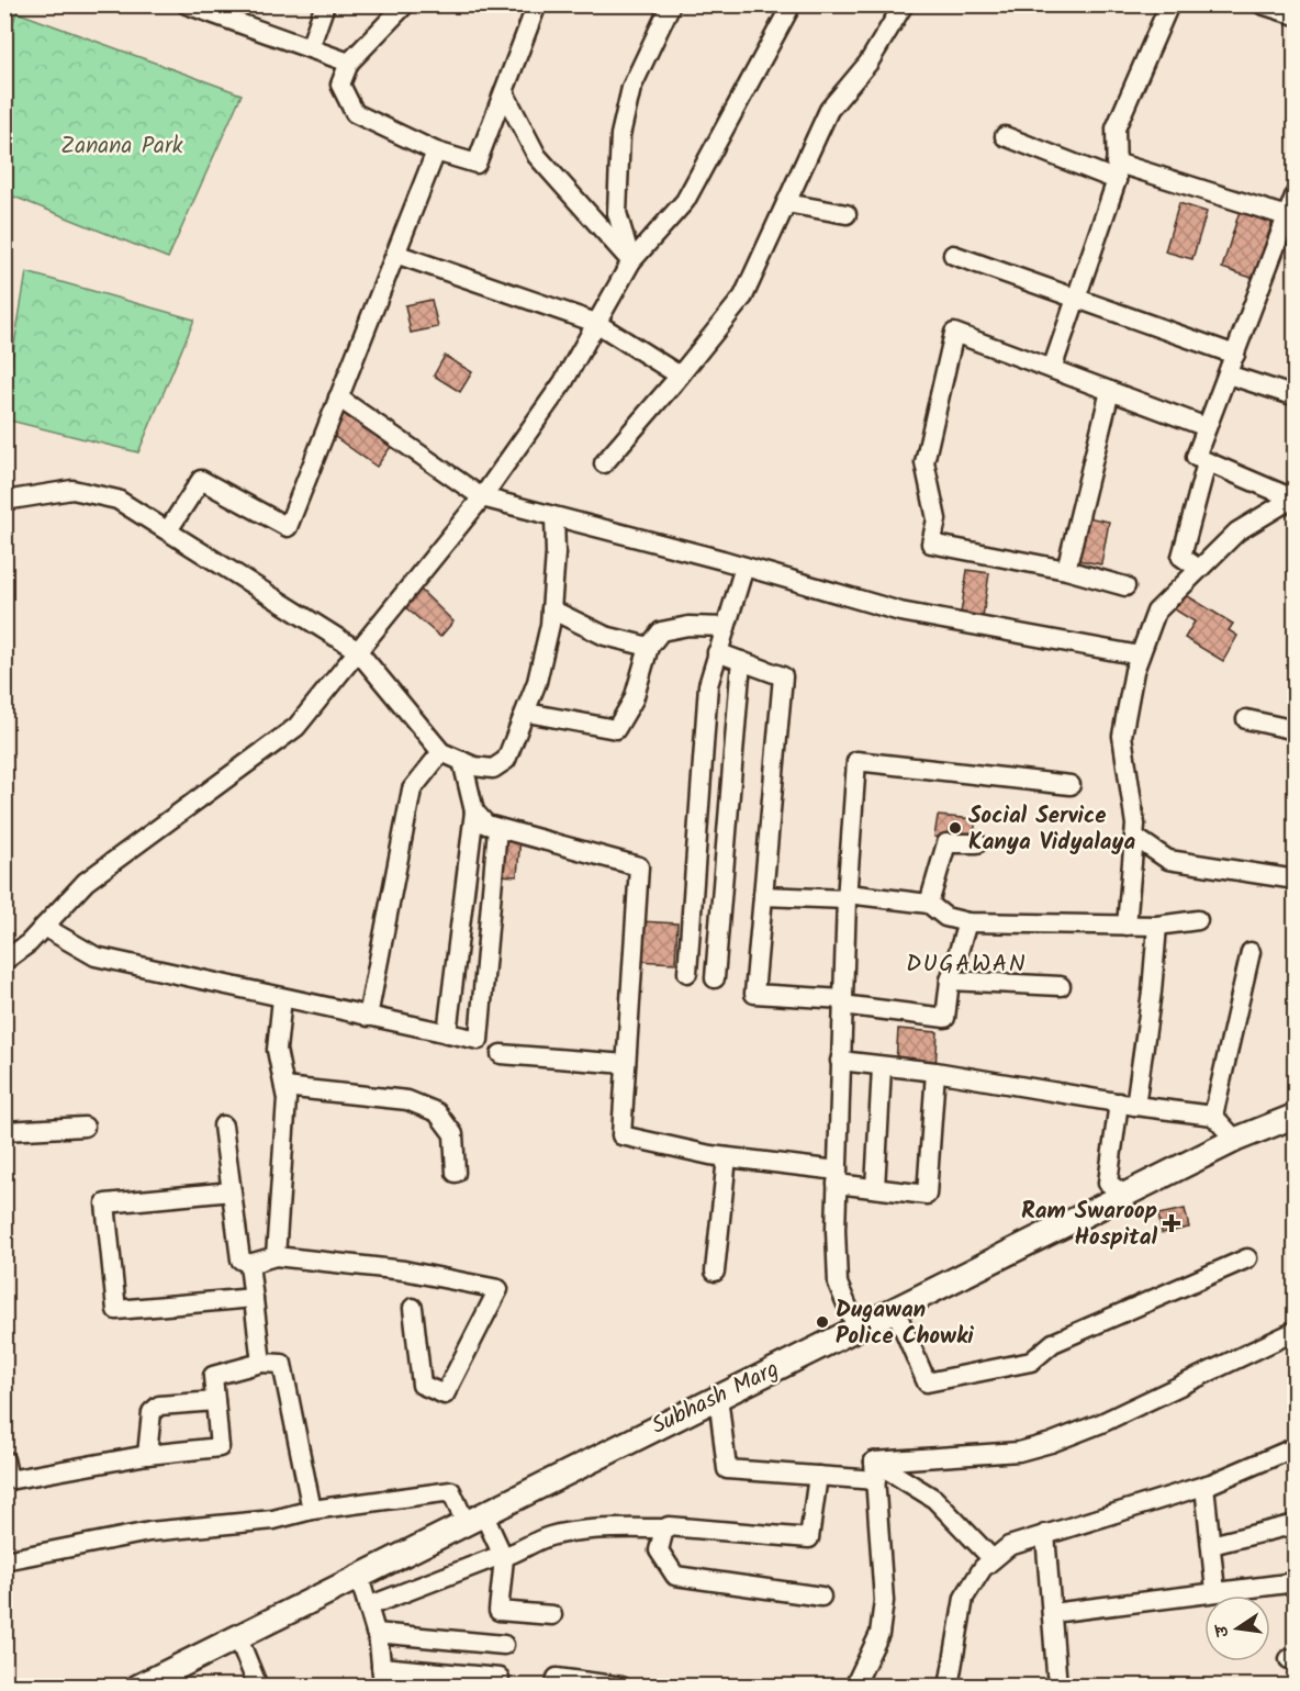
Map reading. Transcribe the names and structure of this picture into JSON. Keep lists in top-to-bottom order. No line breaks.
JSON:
{"streets":{"main road":["Subhash Marg"]},"districts":["DUGAWAN"],"parks":["Zanana Park"],"places":{"other":["Social Service Kanya Vidyalaya","Dugawan Police Chowki"],"health":["Ram Swaroop Hospital"]},"north":"left"}
